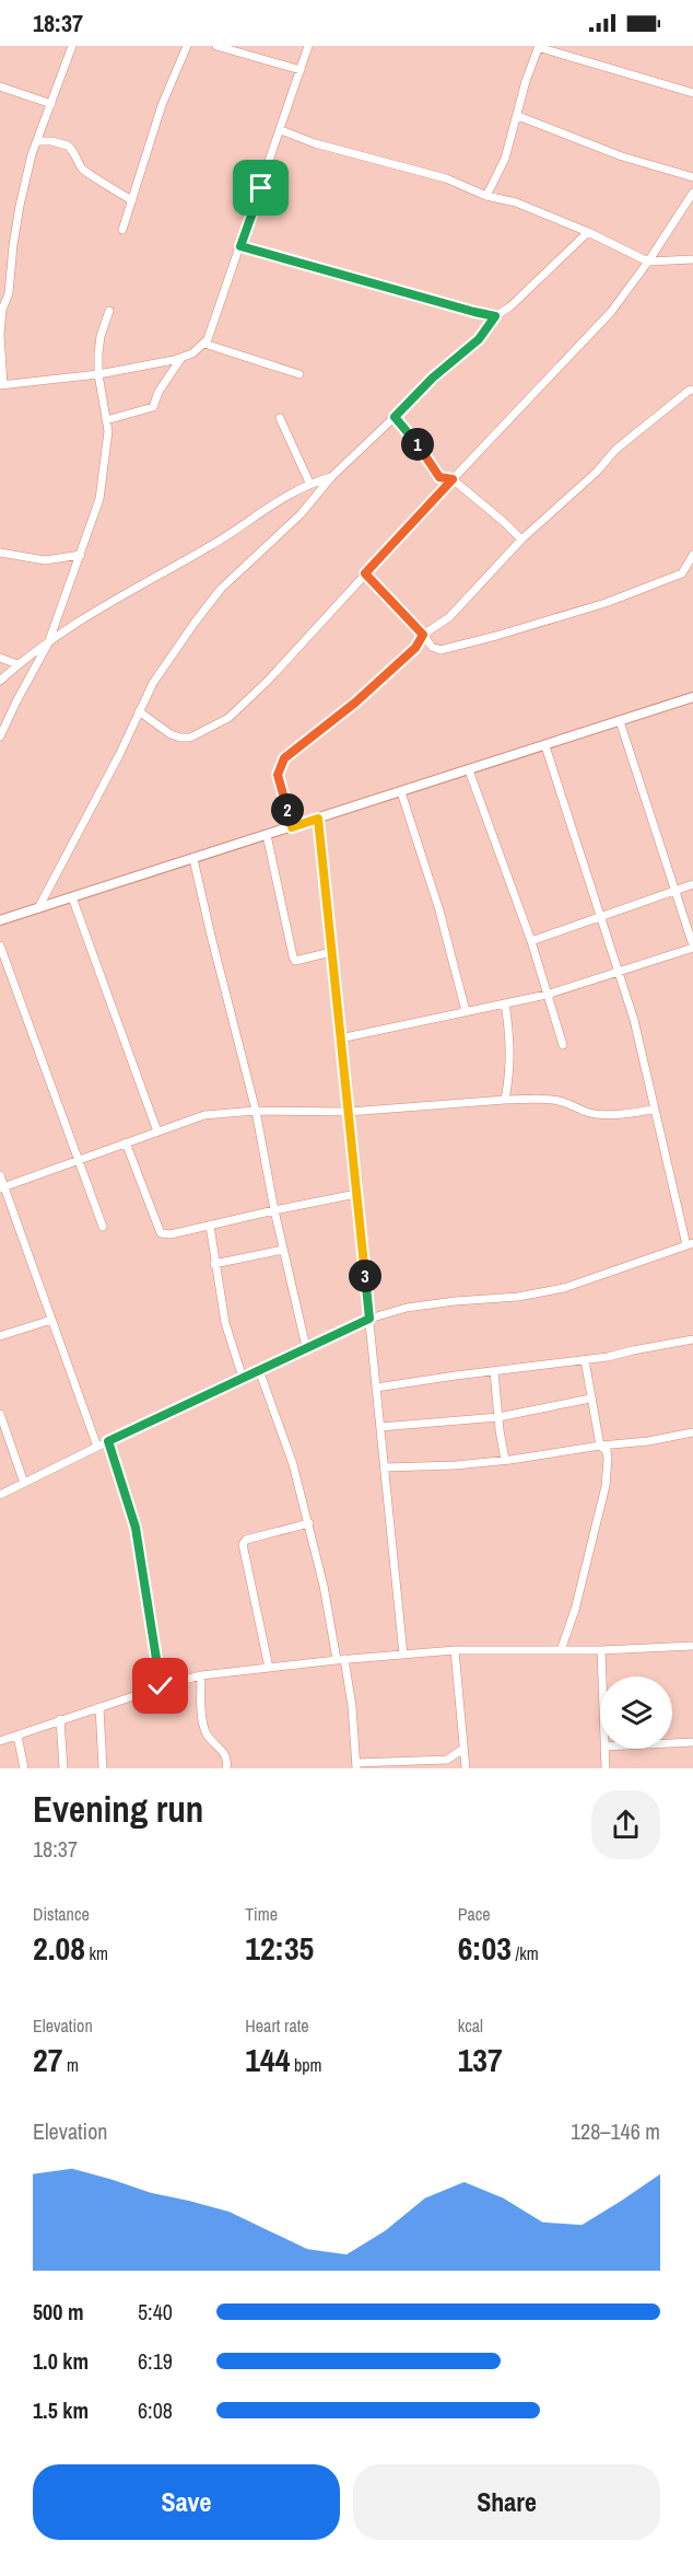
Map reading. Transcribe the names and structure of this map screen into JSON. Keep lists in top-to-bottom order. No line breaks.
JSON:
{"page":{"status":"18:37","pins":["1","2","3"],"heading":["Evening run","18:37"],"stats":[["Distance","2.08 km"],["Time","12:35"],["Pace","6:03 /km"],["Elevation","27 m"],["Heart rate","144 bpm"],["kcal","137"]],"chart":["Elevation","128–146 m"],"list":[{"name":"500 m","note":"5:40"},{"name":"1.0 km","note":"6:19"},{"name":"1.5 km","note":"6:08"}],"buttons":["Save","Share"]}}
